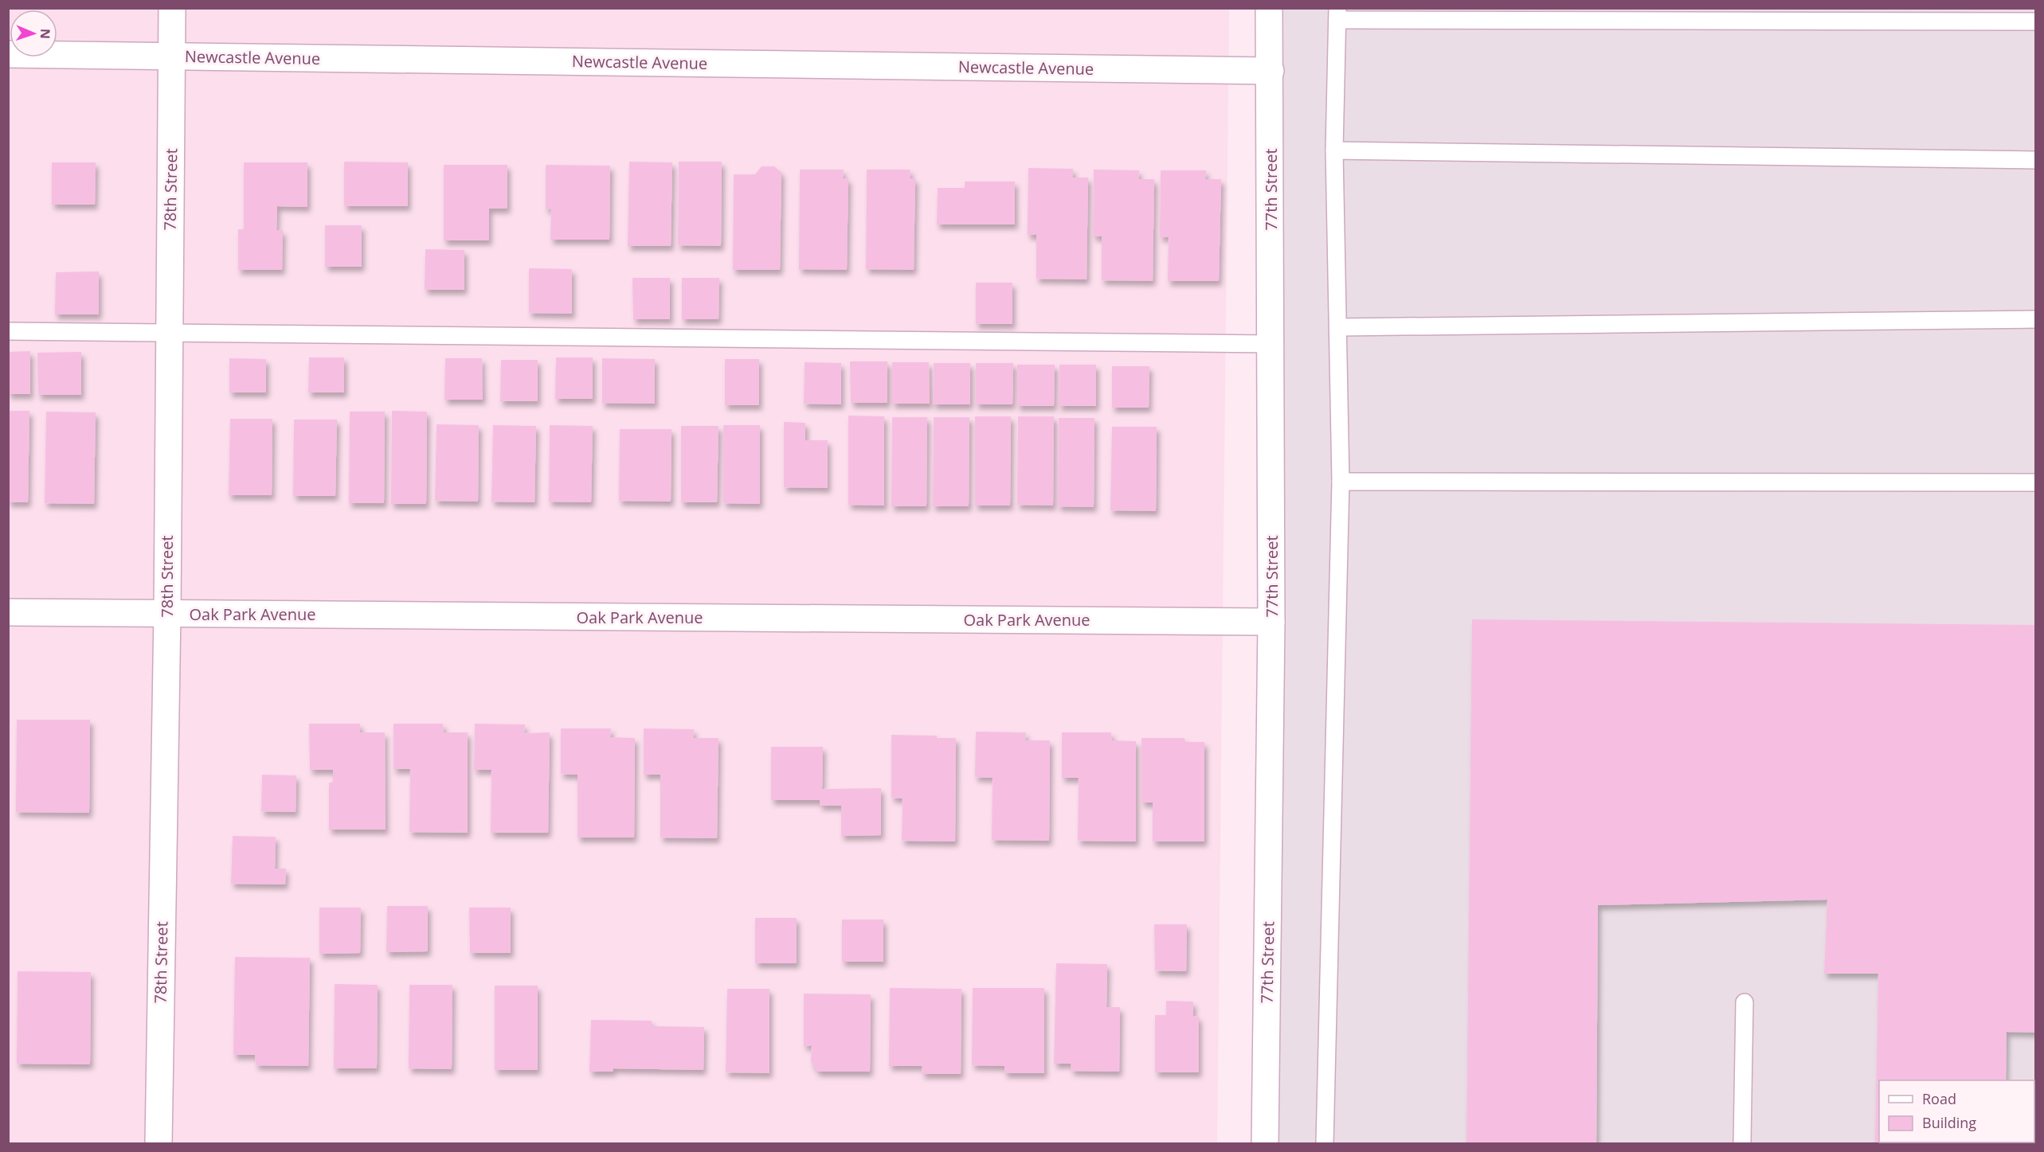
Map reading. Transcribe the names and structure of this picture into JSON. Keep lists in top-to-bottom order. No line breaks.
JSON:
{"streets":{"street":["Newcastle Avenue","78th Street","77th Street","Oak Park Avenue"]},"crossings":[["Newcastle Avenue","78th Street"],["Newcastle Avenue","77th Street"],["78th Street","Oak Park Avenue"],["77th Street","Oak Park Avenue"]],"legend":["Road","Building"],"north":"right"}
